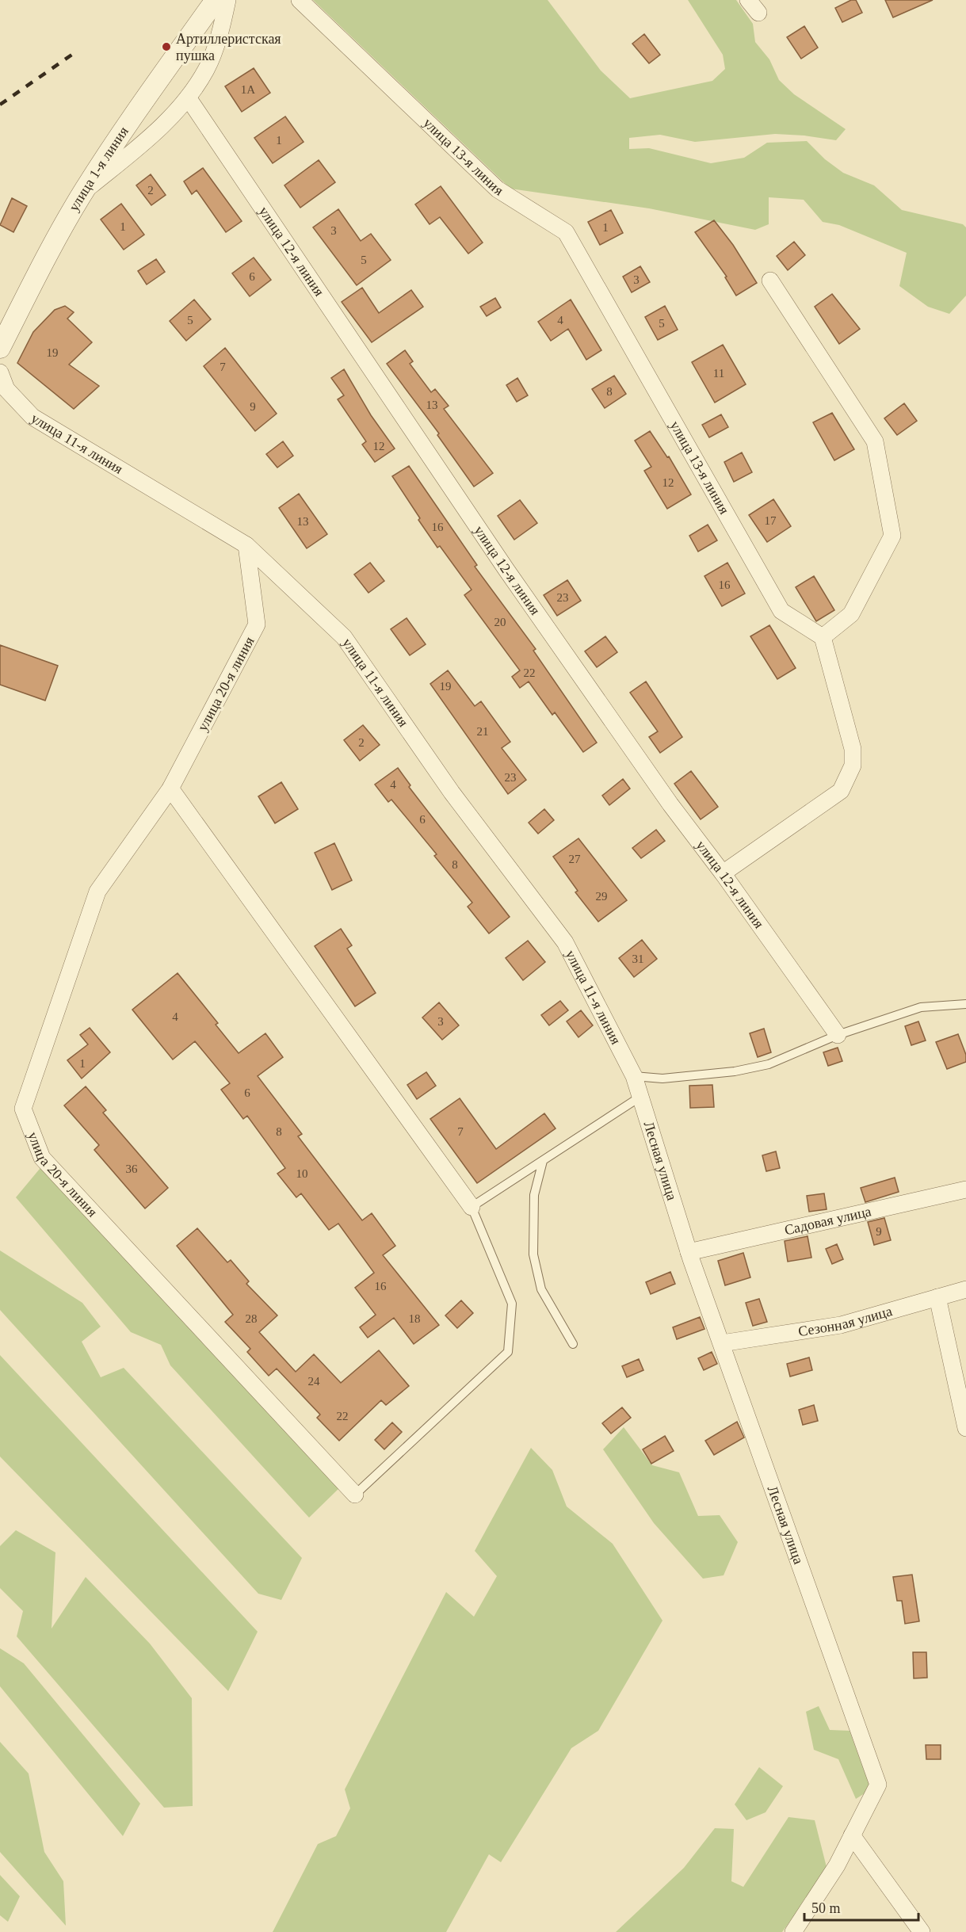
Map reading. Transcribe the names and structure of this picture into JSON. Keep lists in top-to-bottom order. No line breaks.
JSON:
{"streets":{"street":["улица 13-я линия","улица 1-я линия","улица 12-я линия","улица 11-я линия","улица 20-я линия","Лесная улица","Садовая улица","Сезонная улица"]},"crossings":[["улица 11-я линия","улица 20-я линия"],["улица 11-я линия","Лесная улица"],["Лесная улица","Садовая улица"],["Лесная улица","Сезонная улица"]],"places":["Артиллеристская пушка"],"house_numbers":["1А","1","2","1","1","3","5","6","3","5","4","5","19","7","11","8","13","9","12","12","17","13","16","16","23","20","22","19","21","2","23","4","6","27","8","29","31","4","3","1","6","8","7","36","10","9","16","28","18","24","22"],"scale_bar":"50 m"}
